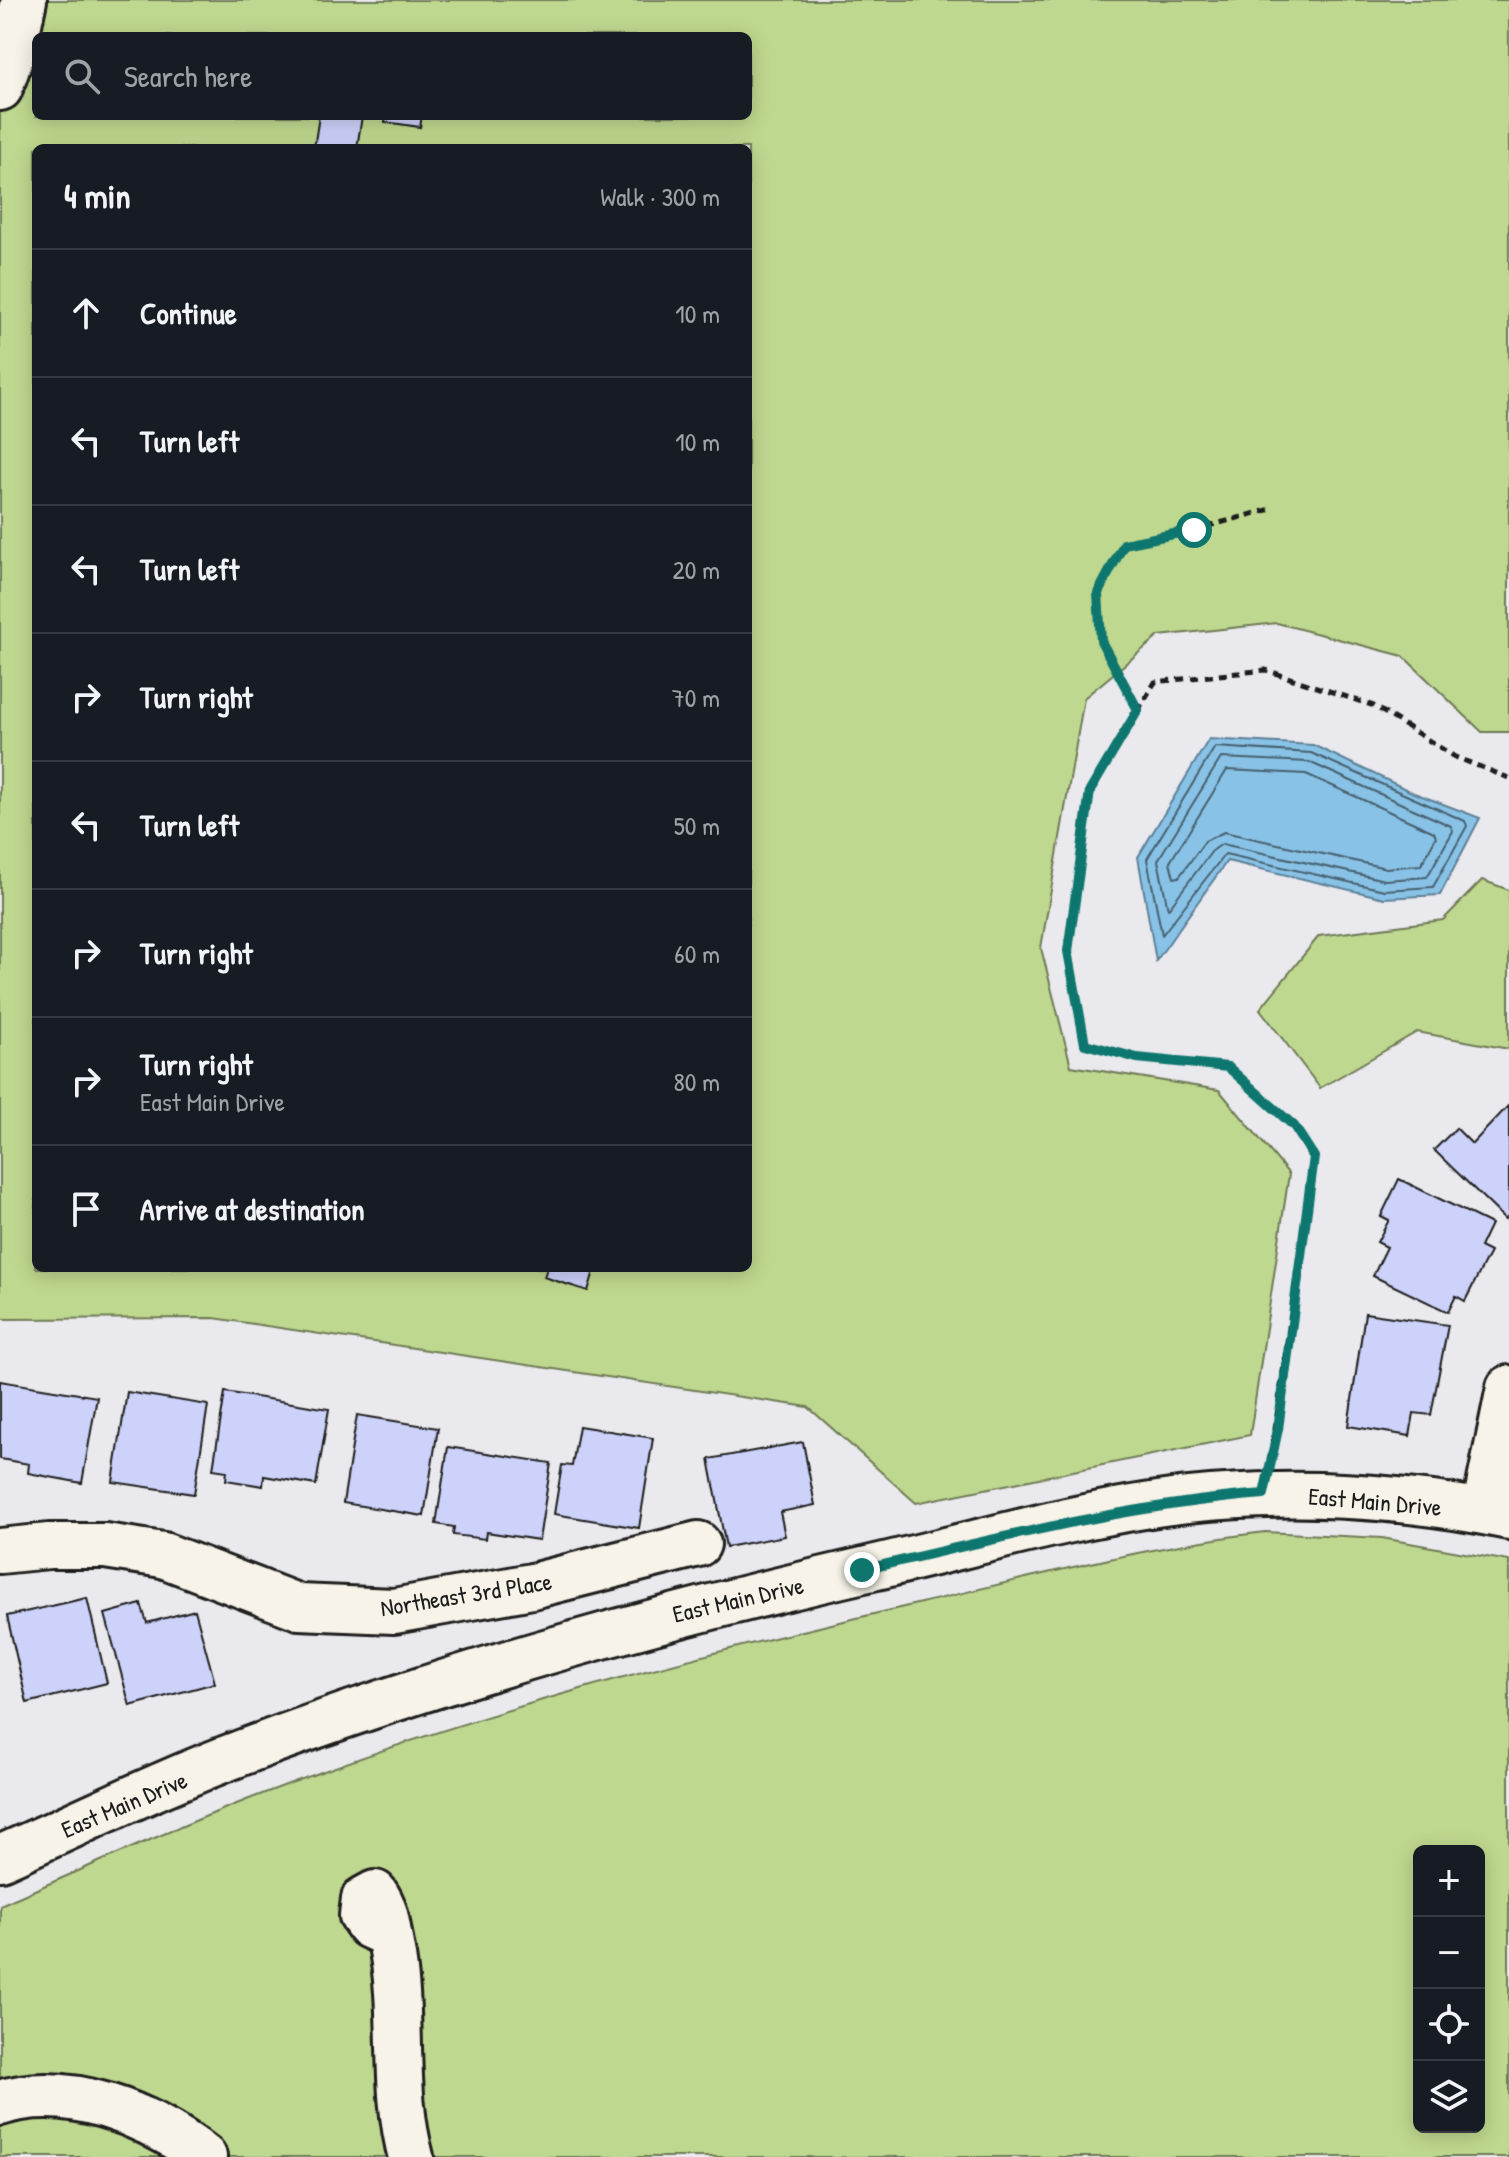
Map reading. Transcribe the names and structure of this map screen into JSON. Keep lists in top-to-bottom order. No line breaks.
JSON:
{"streets":{"street":["East Main Drive","Northeast 3rd Place"]},"page":{"search":"Search here","heading":["4 min","Walk · 300 m"],"list":[["Continue","10 m"],["Turn left","10 m"],["Turn left","20 m"],["Turn right","70 m"],["Turn left","50 m"],["Turn right","60 m"],["Turn right","East Main Drive","80 m"],"Arrive at destination"],"map_buttons":["+","−"]}}
